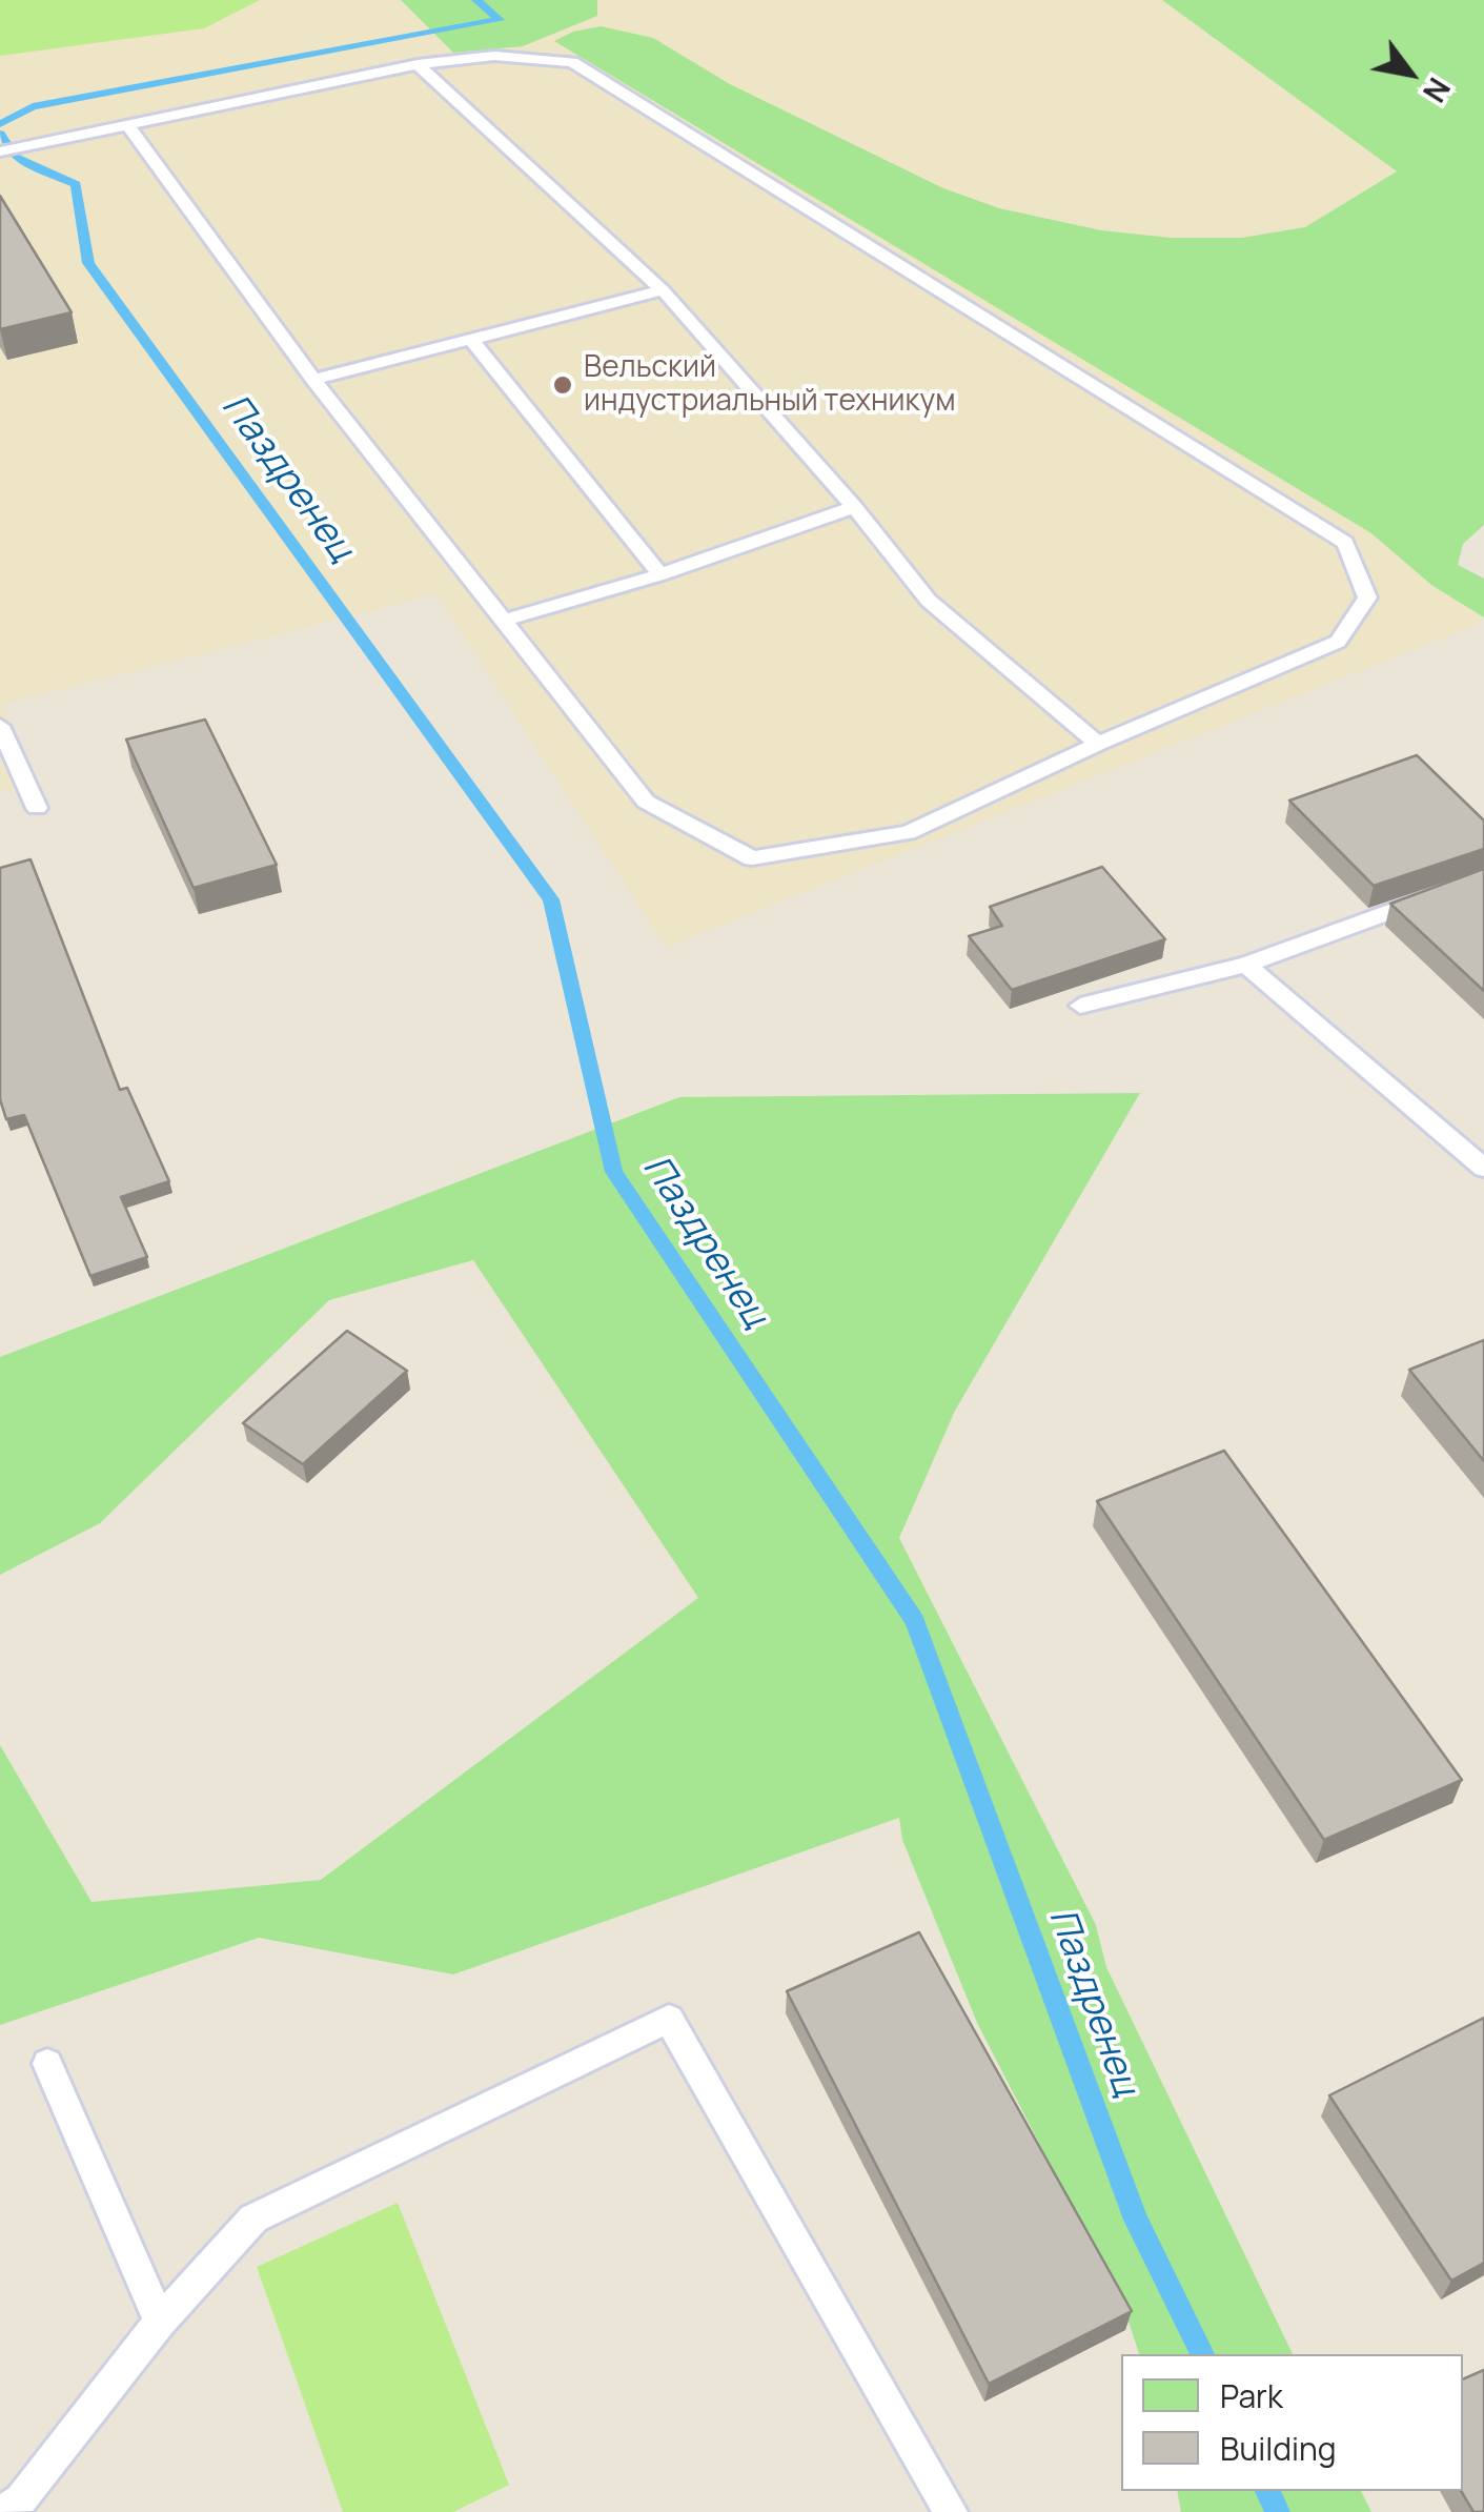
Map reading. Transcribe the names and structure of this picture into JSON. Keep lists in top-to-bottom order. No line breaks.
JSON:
{"water":["Паздренец"],"places":["Вельский индустриальный техникум"],"legend":["Park","Building"],"north":"bottom right"}
